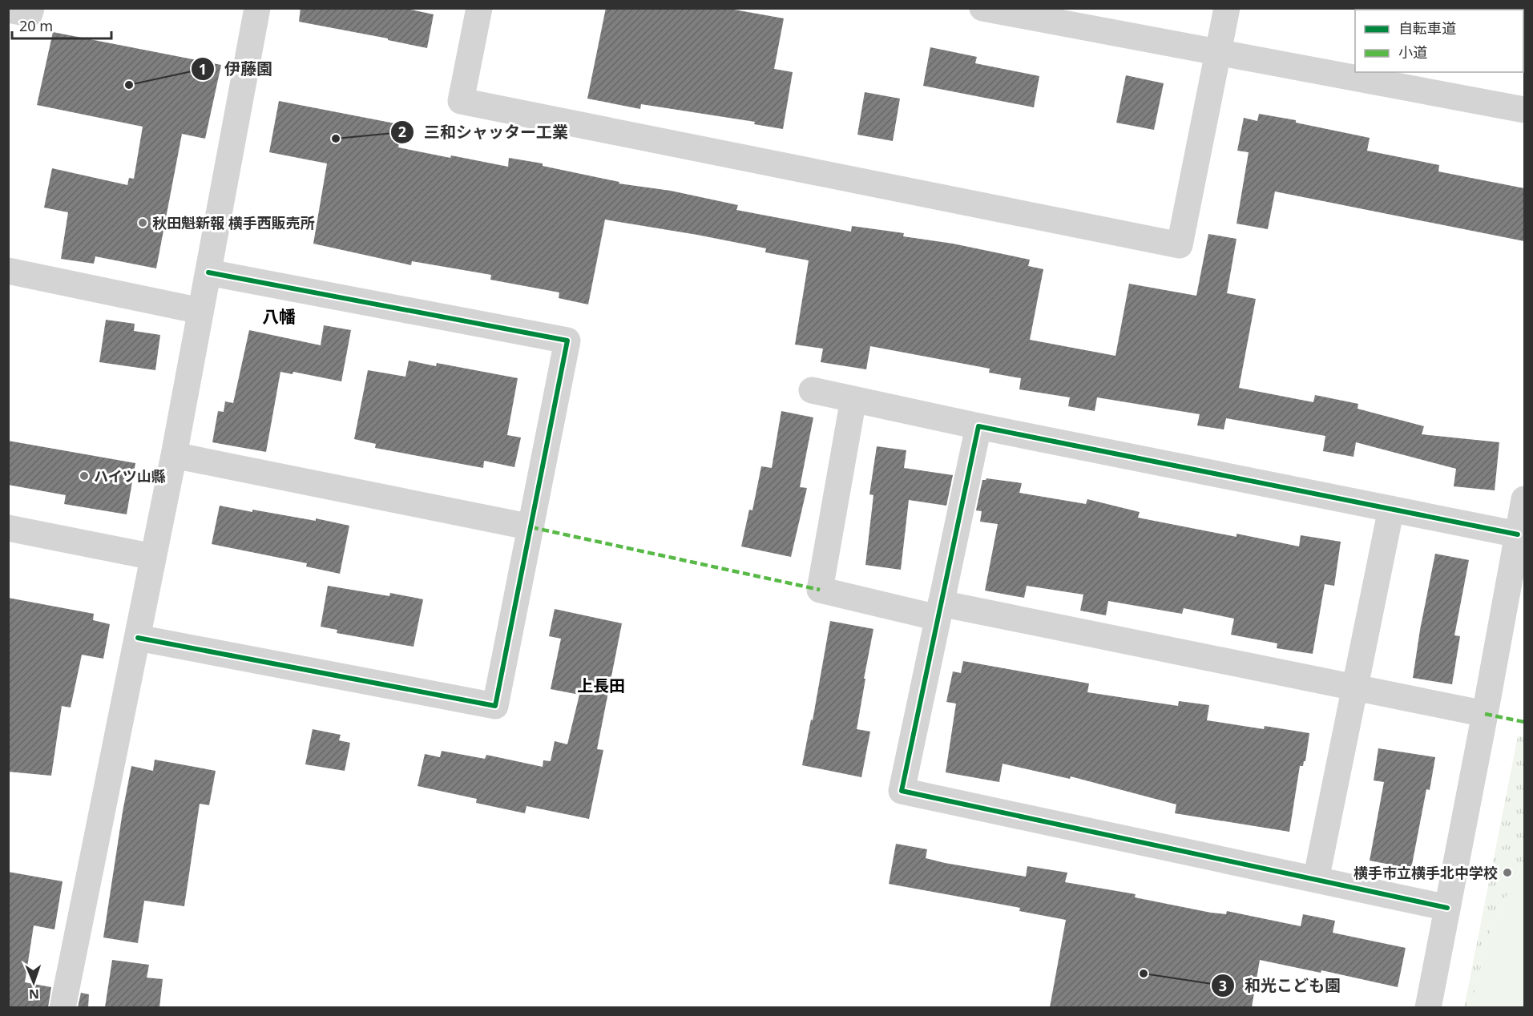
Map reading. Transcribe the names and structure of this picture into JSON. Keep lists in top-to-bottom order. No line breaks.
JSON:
{"districts":["八幡","上長田"],"places":["伊藤園","三和シャッター工業","秋田魁新報 横手西販売所","ハイツ山縣","横手市立横手北中学校","和光こども園"],"legend":["自転車道","小道"],"scale_bar":"20 m","north":"bottom"}
